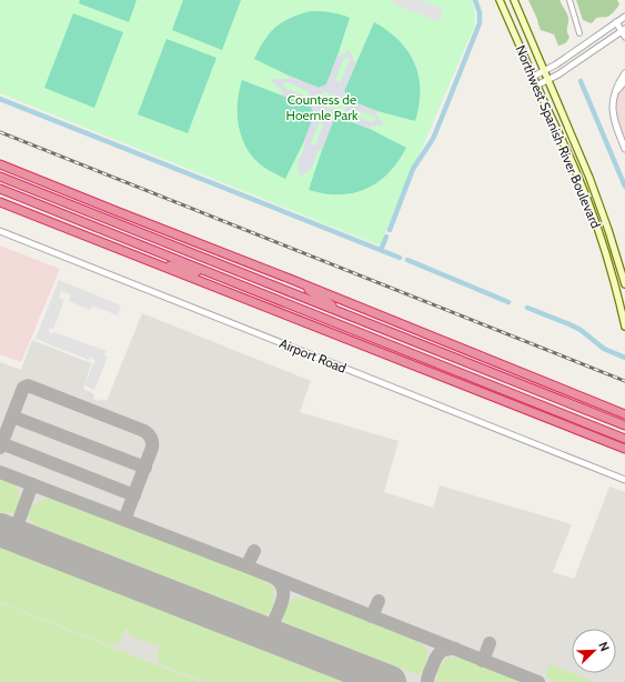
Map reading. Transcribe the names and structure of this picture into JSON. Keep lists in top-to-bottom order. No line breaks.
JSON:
{"streets":{"main road":["Northwest Spanish River Boulevard"],"street":["Airport Road"]},"parks":["Countess de Hoernle Park"],"north":"top right"}
